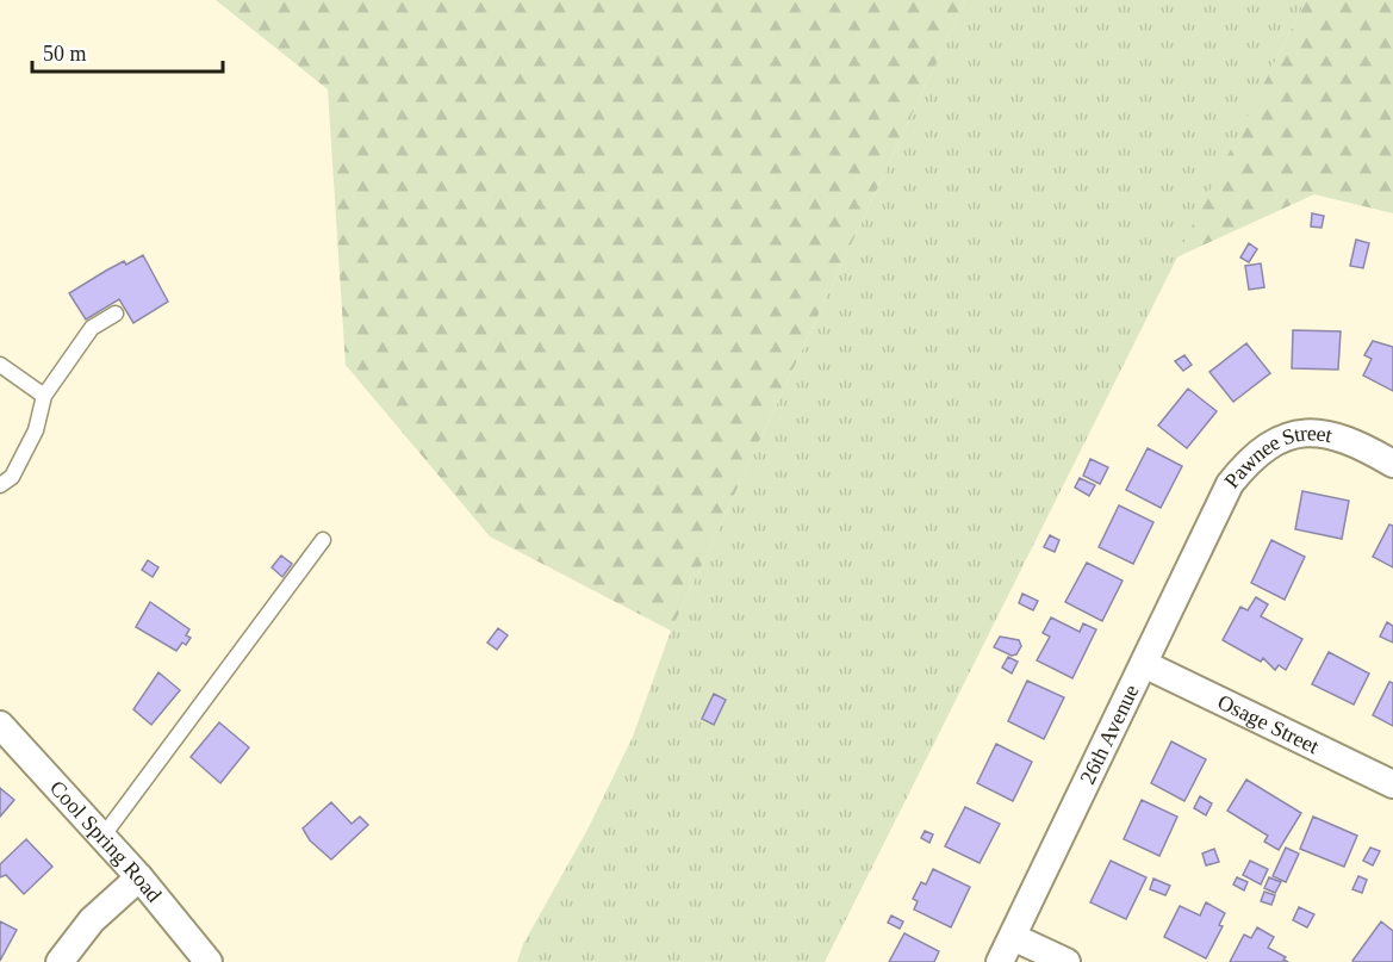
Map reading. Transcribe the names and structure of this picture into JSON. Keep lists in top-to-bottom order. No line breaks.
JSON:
{"streets":{"street":["Pawnee Street","Osage Street","26th Avenue","Cool Spring Road"]},"crossings":[["Pawnee Street","26th Avenue"],["Osage Street","26th Avenue"]],"scale_bar":"50 m"}
